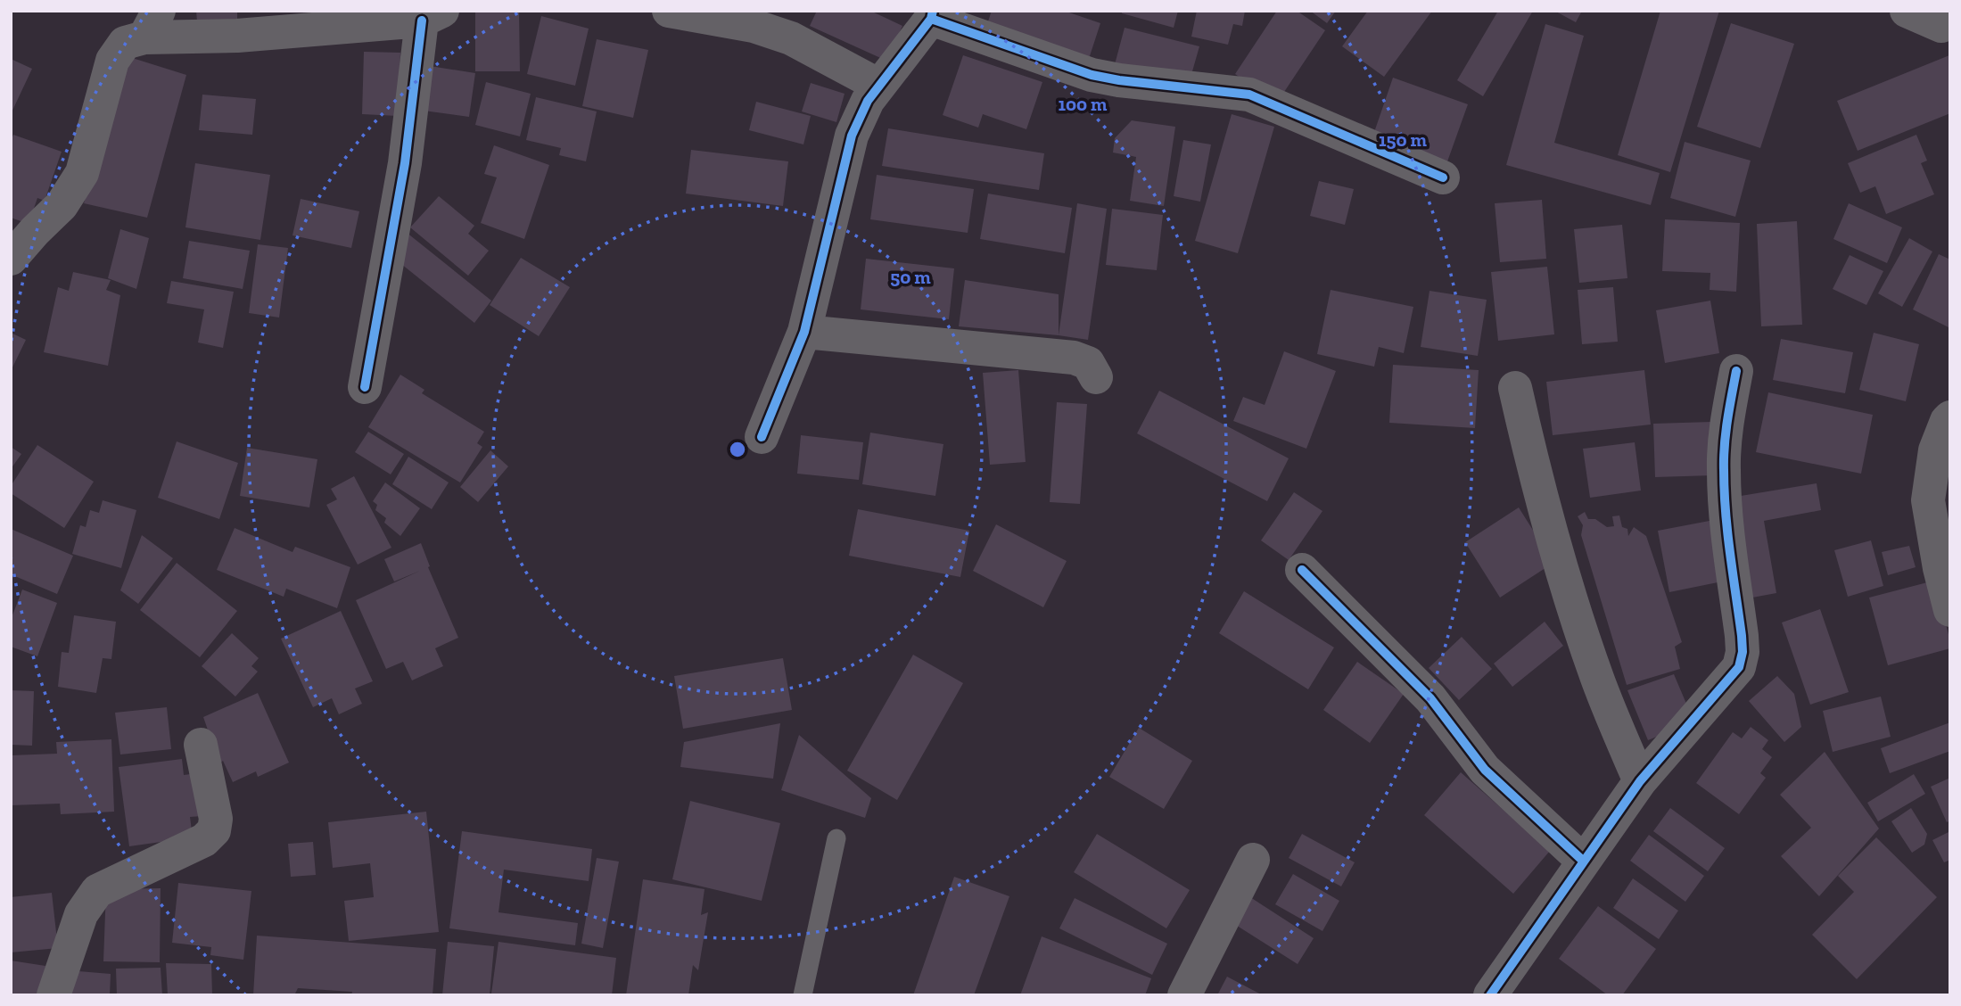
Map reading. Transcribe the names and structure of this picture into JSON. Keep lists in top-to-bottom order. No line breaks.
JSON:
{"rings":["100 m","150 m","50 m"]}
